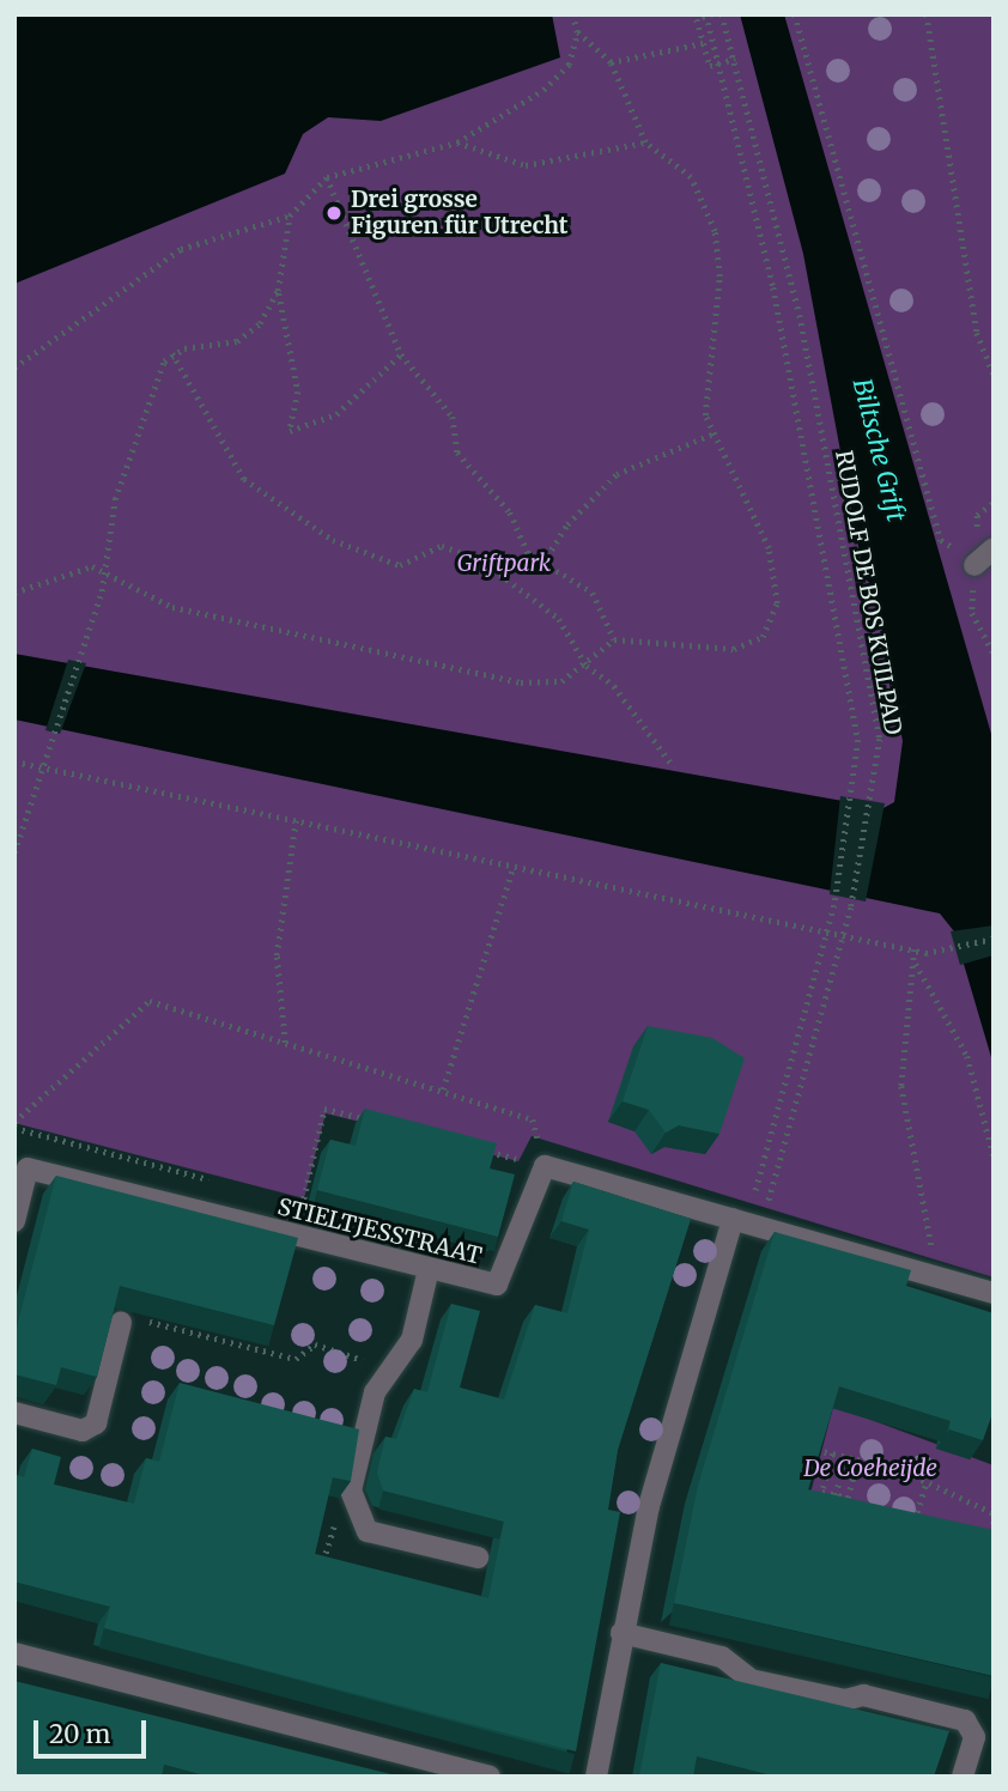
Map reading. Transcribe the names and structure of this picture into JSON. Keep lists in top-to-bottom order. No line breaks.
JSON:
{"streets":{"street":["STIELTJESSTRAAT"],"path":["RUDOLF DE BOS KUILPAD"]},"water":["Biltsche Grift"],"parks":["Griftpark","De Coeheijde"],"places":["Drei grosse Figuren für Utrecht"],"scale_bar":"20 m"}
